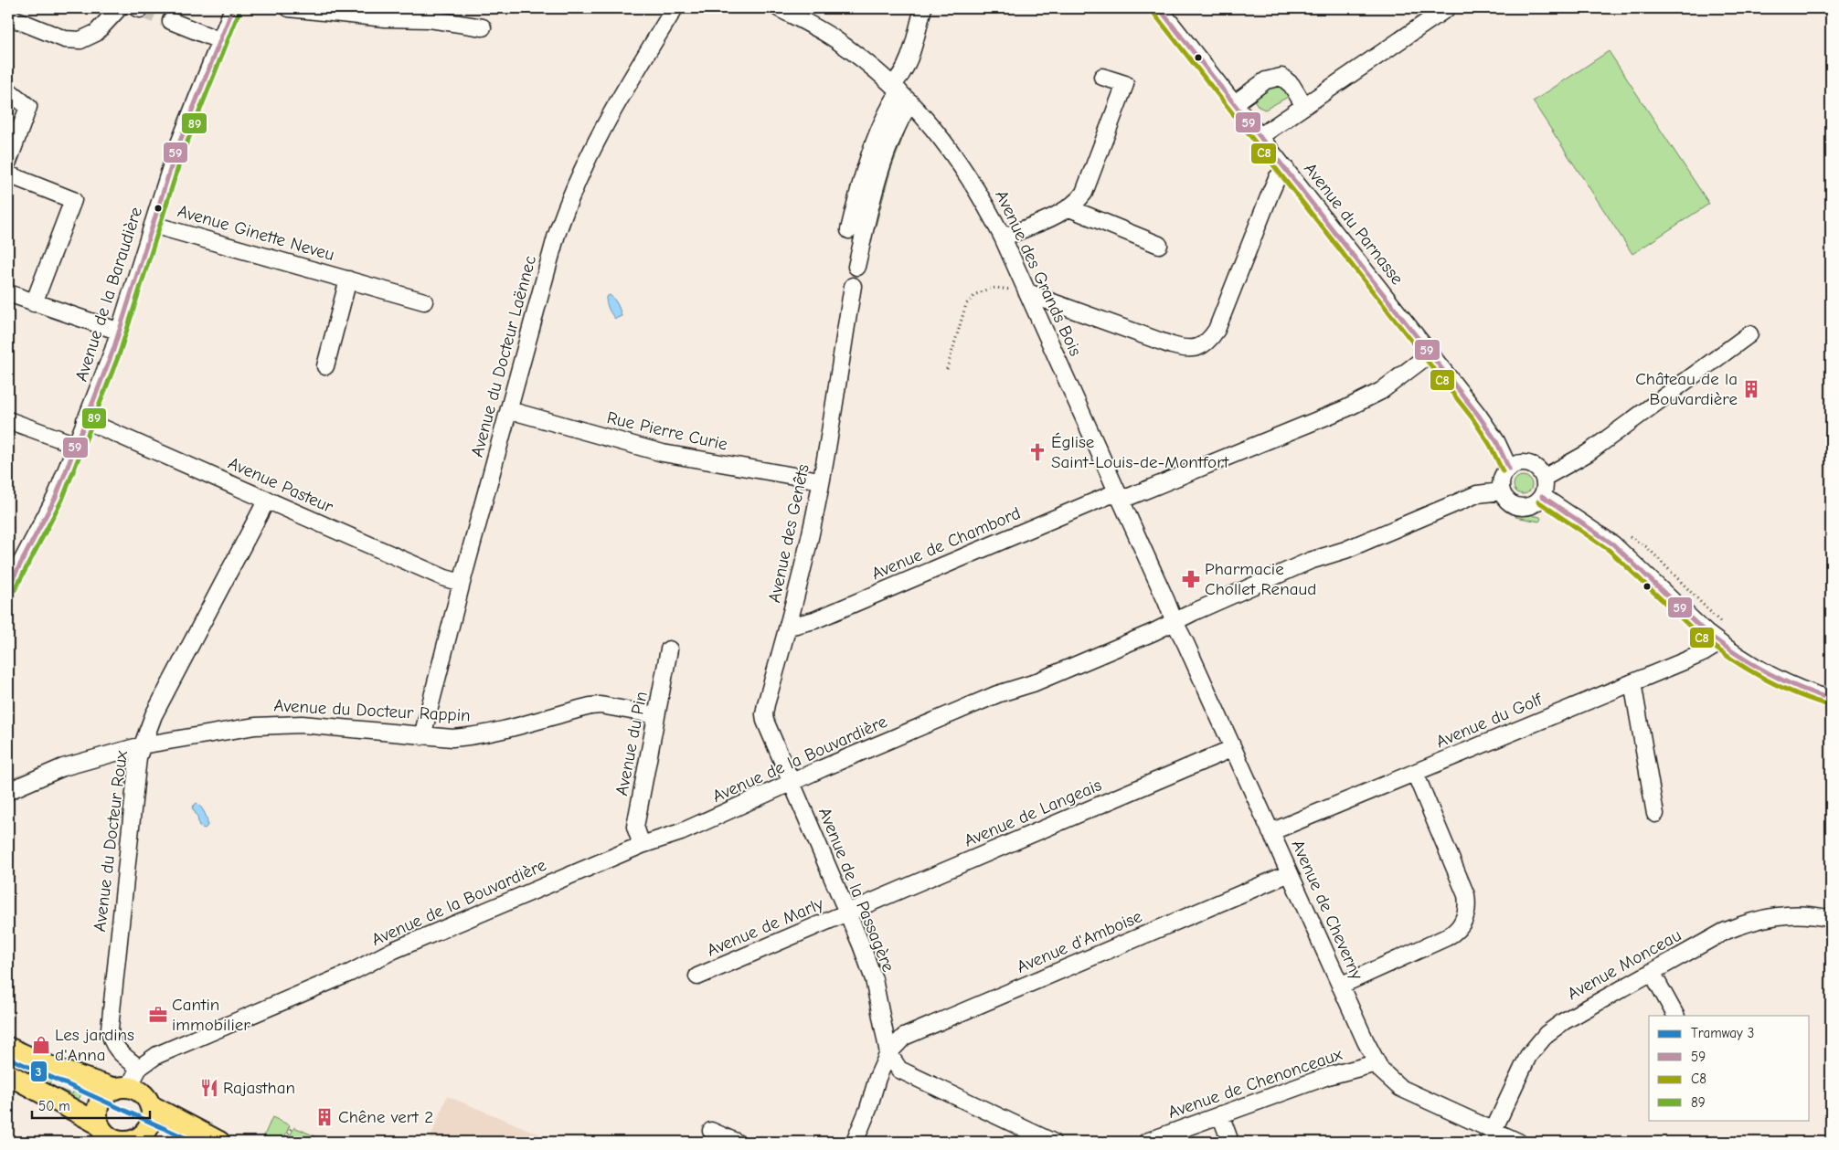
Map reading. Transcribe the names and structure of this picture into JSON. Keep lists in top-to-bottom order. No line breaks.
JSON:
{"streets":{"street":["Avenue du Parnasse","Avenue Ginette Neveu","Avenue des Grands Bois","Avenue de la Baraudière","Avenue du Docteur Laënnec","Rue Pierre Curie","Avenue Pasteur","Avenue des Genêts","Avenue de Chambord","Avenue du Docteur Rappin","Avenue du Golf","Avenue du Pin","Avenue de la Bouvardière","Avenue de Langeais","Avenue du Docteur Roux","Avenue de la Passagère","Avenue de Cheverny","Avenue de Marly","Avenue d'Amboise","Avenue Monceau","Avenue de Chenonceaux"]},"crossings":[["Avenue du Parnasse","Avenue de Chambord"],["Avenue du Parnasse","Avenue de la Bouvardière"],["Avenue Ginette Neveu","Avenue de la Baraudière"],["Avenue des Grands Bois","Avenue de Chambord"],["Avenue des Grands Bois","Avenue de la Bouvardière"],["Avenue des Grands Bois","Avenue de Cheverny"],["Avenue de la Baraudière","Avenue Pasteur"],["Avenue du Docteur Laënnec","Rue Pierre Curie"],["Avenue du Docteur Laënnec","Avenue Pasteur"],["Avenue du Docteur Laënnec","Avenue du Docteur Rappin"],["Rue Pierre Curie","Avenue des Genêts"],["Avenue Pasteur","Avenue du Docteur Roux"],["Avenue des Genêts","Avenue de Chambord"],["Avenue des Genêts","Avenue de la Bouvardière"],["Avenue des Genêts","Avenue de la Passagère"],["Avenue du Docteur Rappin","Avenue du Pin"],["Avenue du Docteur Rappin","Avenue du Docteur Roux"],["Avenue du Golf","Avenue de Cheverny"],["Avenue du Pin","Avenue de la Bouvardière"],["Avenue de la Bouvardière","Avenue du Docteur Roux"],["Avenue de la Bouvardière","Avenue de la Passagère"],["Avenue de la Bouvardière","Avenue de Cheverny"],["Avenue de Langeais","Avenue de la Passagère"],["Avenue de Langeais","Avenue de Cheverny"],["Avenue de Langeais","Avenue de Marly"],["Avenue de la Passagère","Avenue de Marly"],["Avenue de la Passagère","Avenue d'Amboise"],["Avenue de Cheverny","Avenue d'Amboise"],["Avenue de Cheverny","Avenue Monceau"],["Avenue de Cheverny","Avenue de Chenonceaux"]],"places":{"building":["Château de la Bouvardière","Chêne vert 2"],"church":["Église Saint-Louis-de-Montfort"],"pharmacy":["Pharmacie Chollet Renaud"],"office":["Cantin immobilier"],"shop":["Les jardins d'Anna"],"restaurant":["Rajasthan"]},"lines":["transit line 59","transit line 89","transit line C8","tram line 3"],"legend":["Tramway 3","59","C8","89"],"scale_bar":"50 m"}
